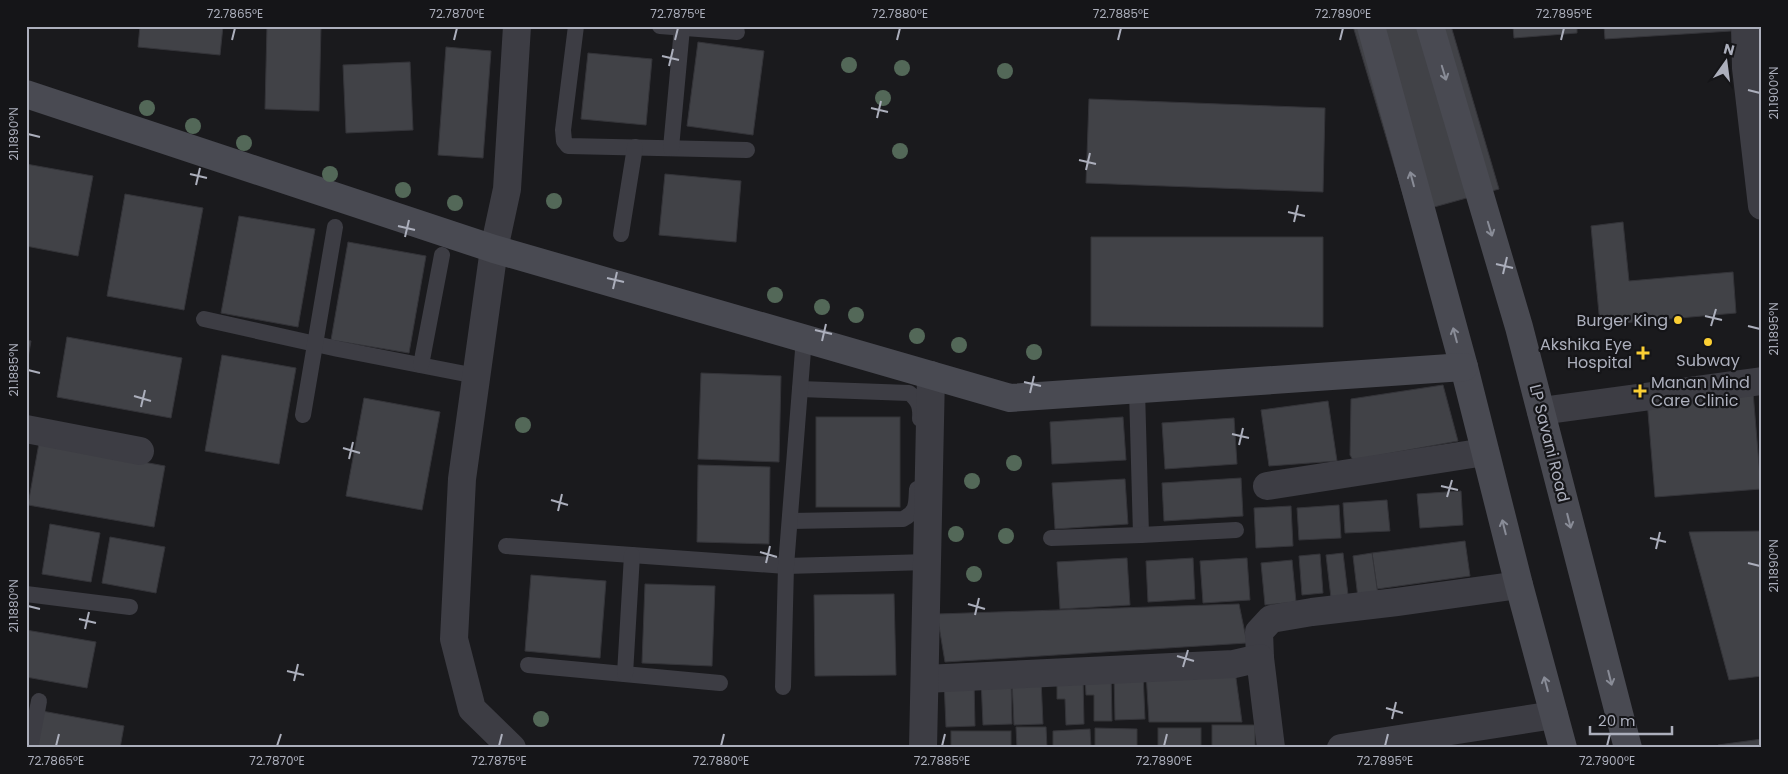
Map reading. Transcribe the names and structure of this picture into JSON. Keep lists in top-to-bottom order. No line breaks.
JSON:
{"streets":{"main road":["LP Savani Road"]},"places":{"other":["Burger King","Subway"],"health":["Akshika Eye Hospital","Manan Mind Care Clinic"]},"scale_bar":"20 m","north":"top","coordinates":["72.7865°E","72.7870°E","72.7875°E","72.7880°E","72.7885°E","72.7890°E","72.7895°E","21.1900°N","21.1890°N","21.1895°N","21.1885°N","21.1880°N","72.7900°E"]}
